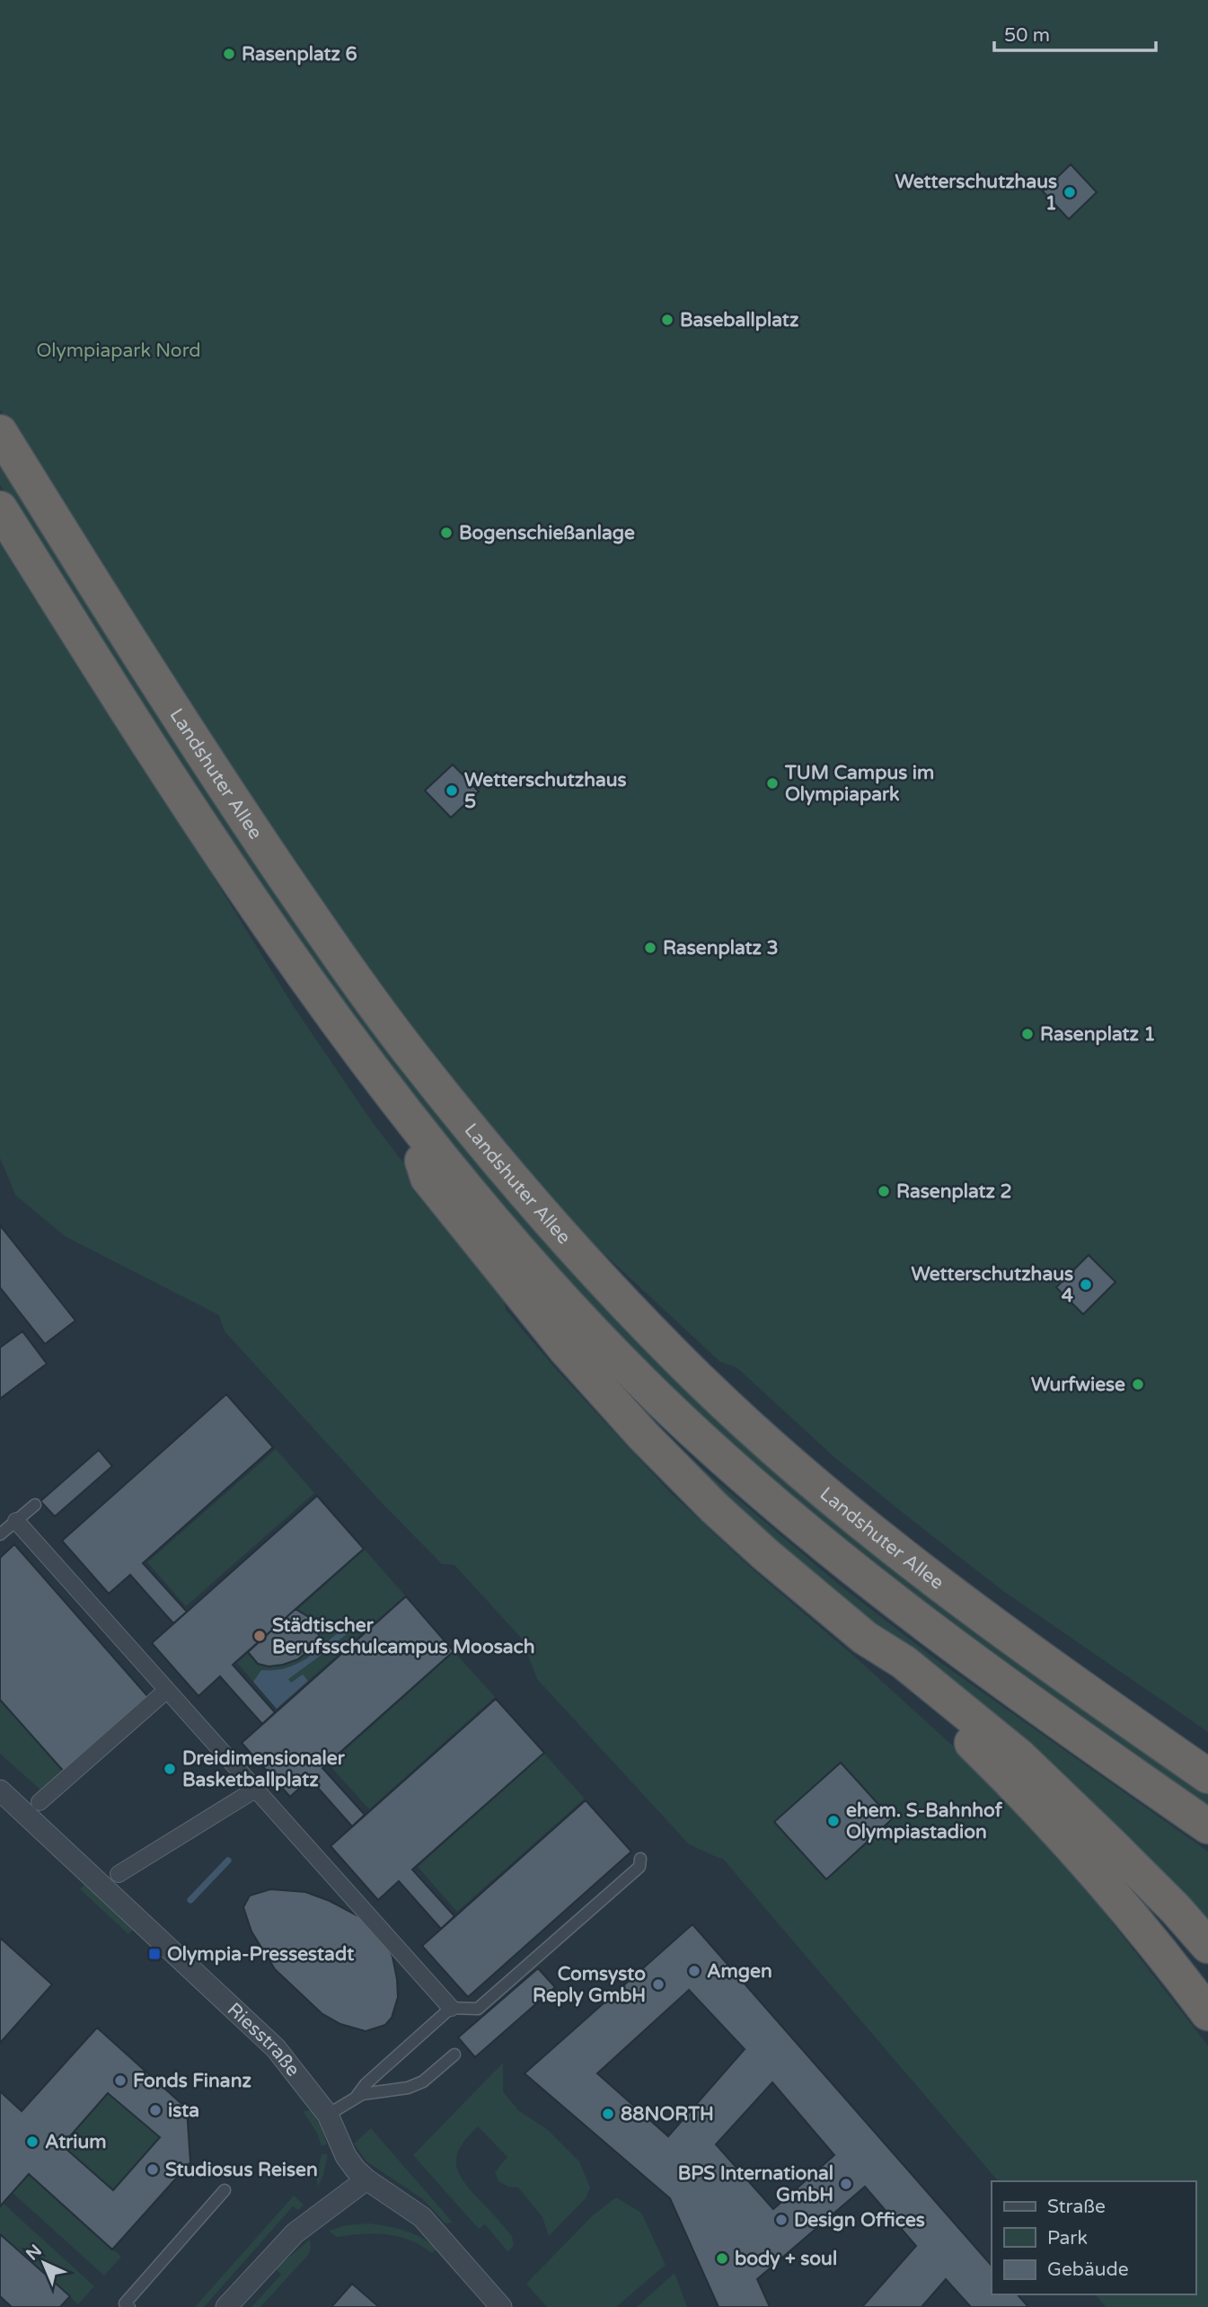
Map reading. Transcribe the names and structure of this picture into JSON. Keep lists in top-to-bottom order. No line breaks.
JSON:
{"streets":{"highway":["Landshuter Allee"],"street":["Riesstraße"]},"parks":["Olympiapark Nord"],"places":{"other":["Rasenplatz 6","Wetterschutzhaus 1","Baseballplatz","Bogenschießanlage","TUM Campus im Olympiapark","Wetterschutzhaus 5","Rasenplatz 3","Rasenplatz 1","Rasenplatz 2","Wetterschutzhaus 4","Wurfwiese","Städtischer Berufsschulcampus Moosach","Dreidimensionaler Basketballplatz","ehem. S-Bahnhof Olympiastadion","Amgen","Comsysto Reply GmbH","Fonds Finanz","ista","88NORTH","Atrium","Studiosus Reisen","BPS International GmbH","Design Offices","body + soul"],"transit":["Olympia-Pressestadt"]},"legend":["Straße","Park","Gebäude"],"scale_bar":"50 m","north":"top left"}
